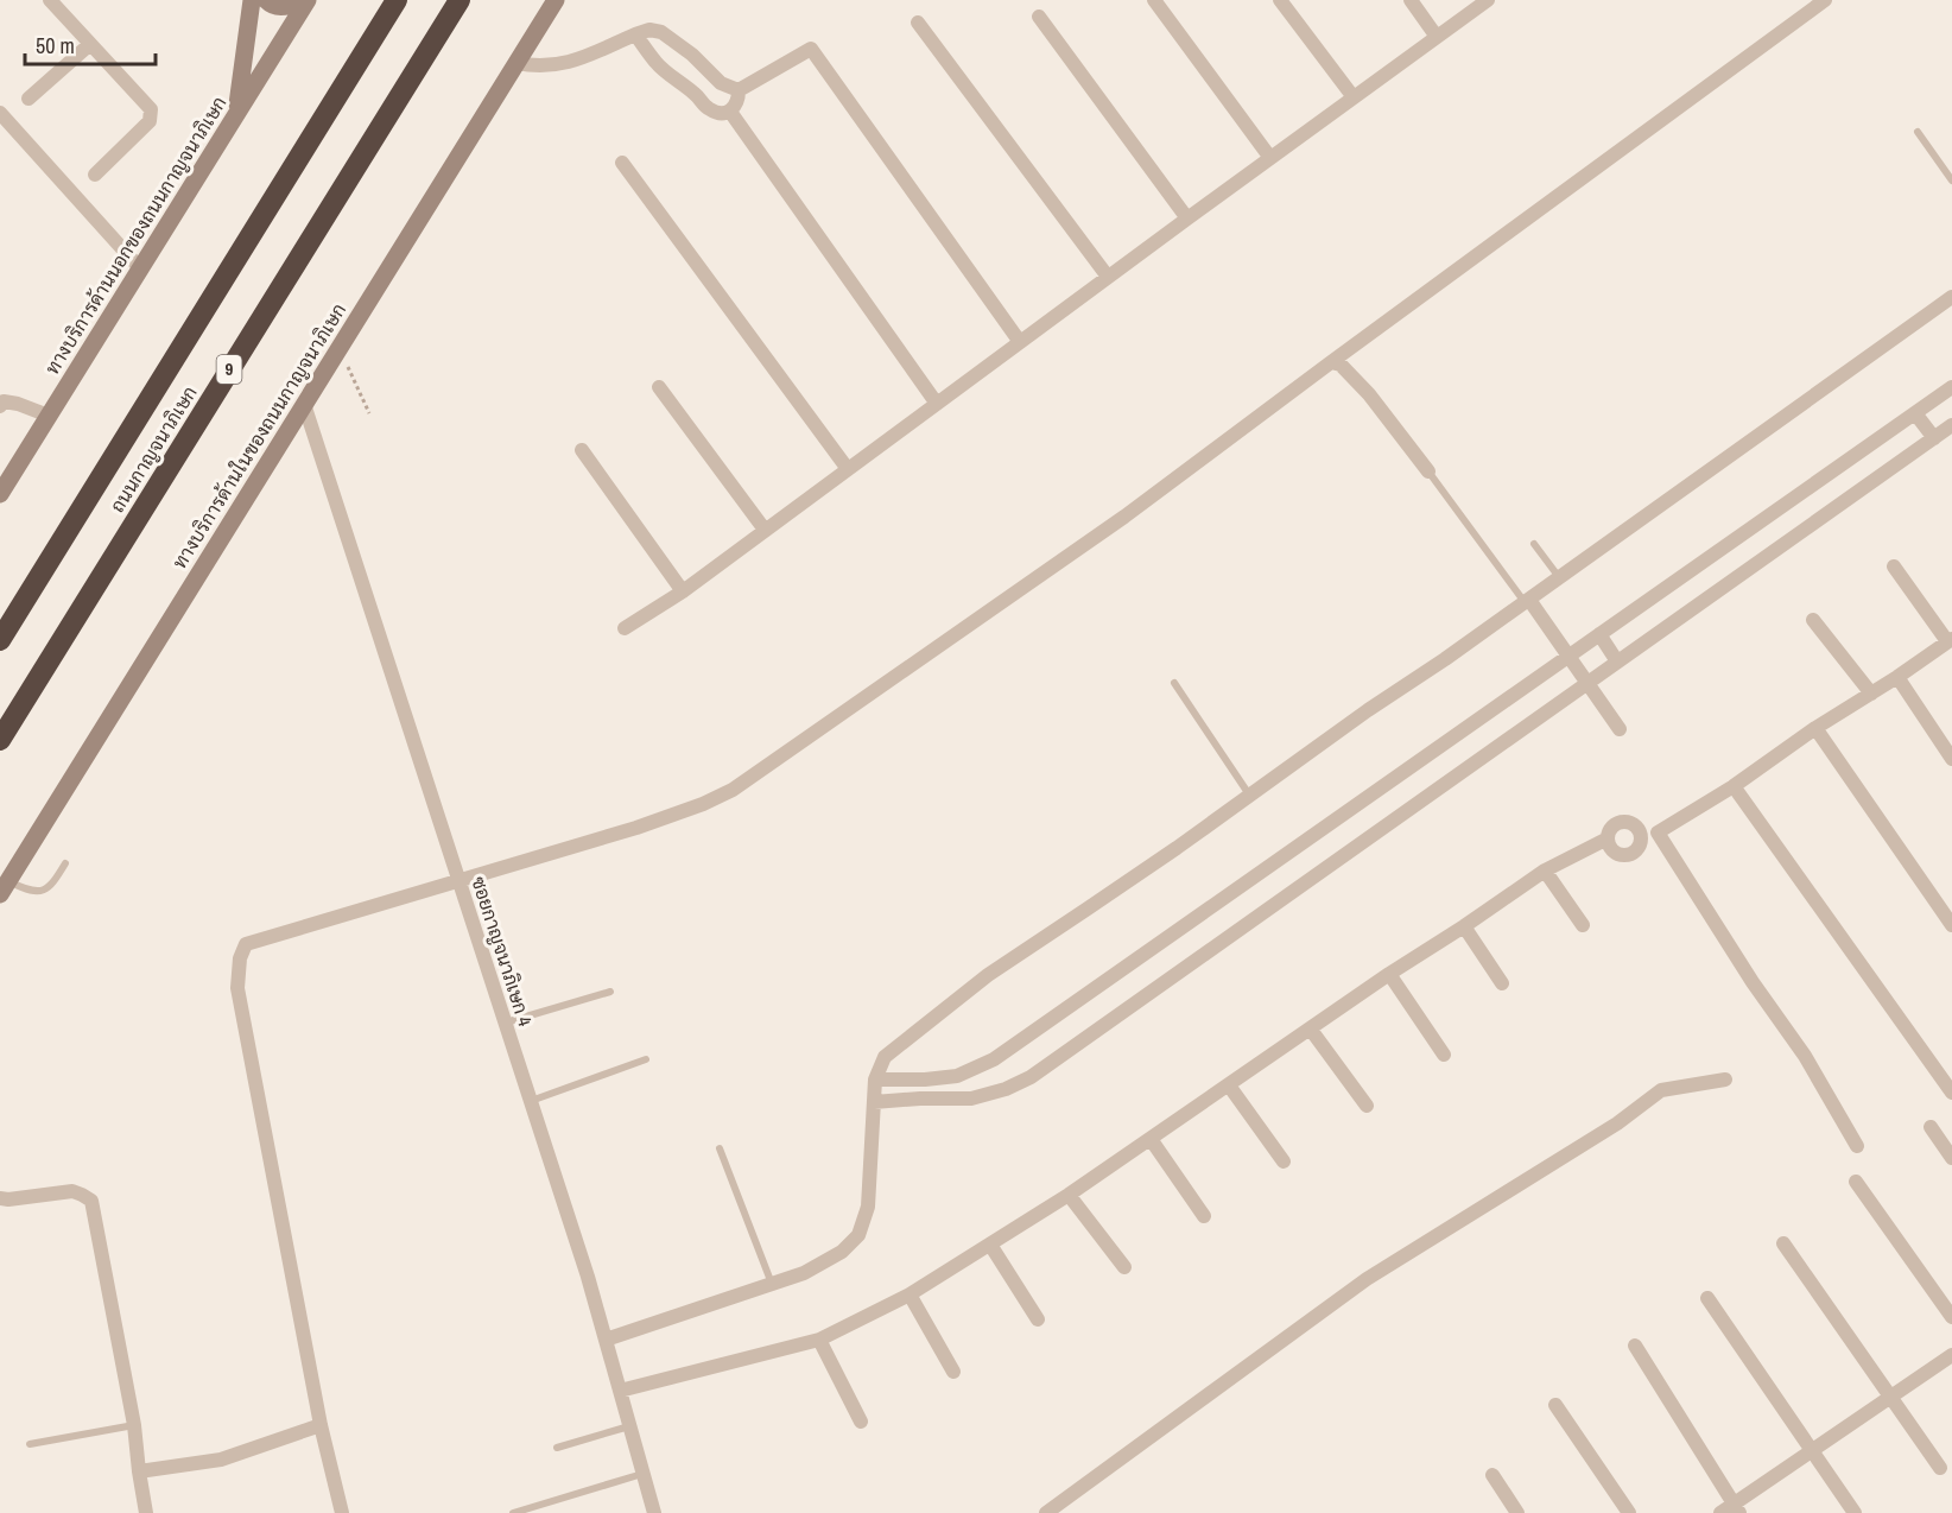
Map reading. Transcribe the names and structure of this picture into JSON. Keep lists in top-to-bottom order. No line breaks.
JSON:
{"streets":{"highway":["9","ถนนกาญจนาภิเษก"],"main road":["ทางบริการด้านนอกของถนนกาญจนาภิเษก","ทางบริการด้านในของถนนกาญจนาภิเษก"],"street":["ซอยกาญจนาภิเษก 4"]},"crossings":[["ทางบริการด้านในของถนนกาญจนาภิเษก","ซอยกาญจนาภิเษก 4"]],"scale_bar":"50 m"}
